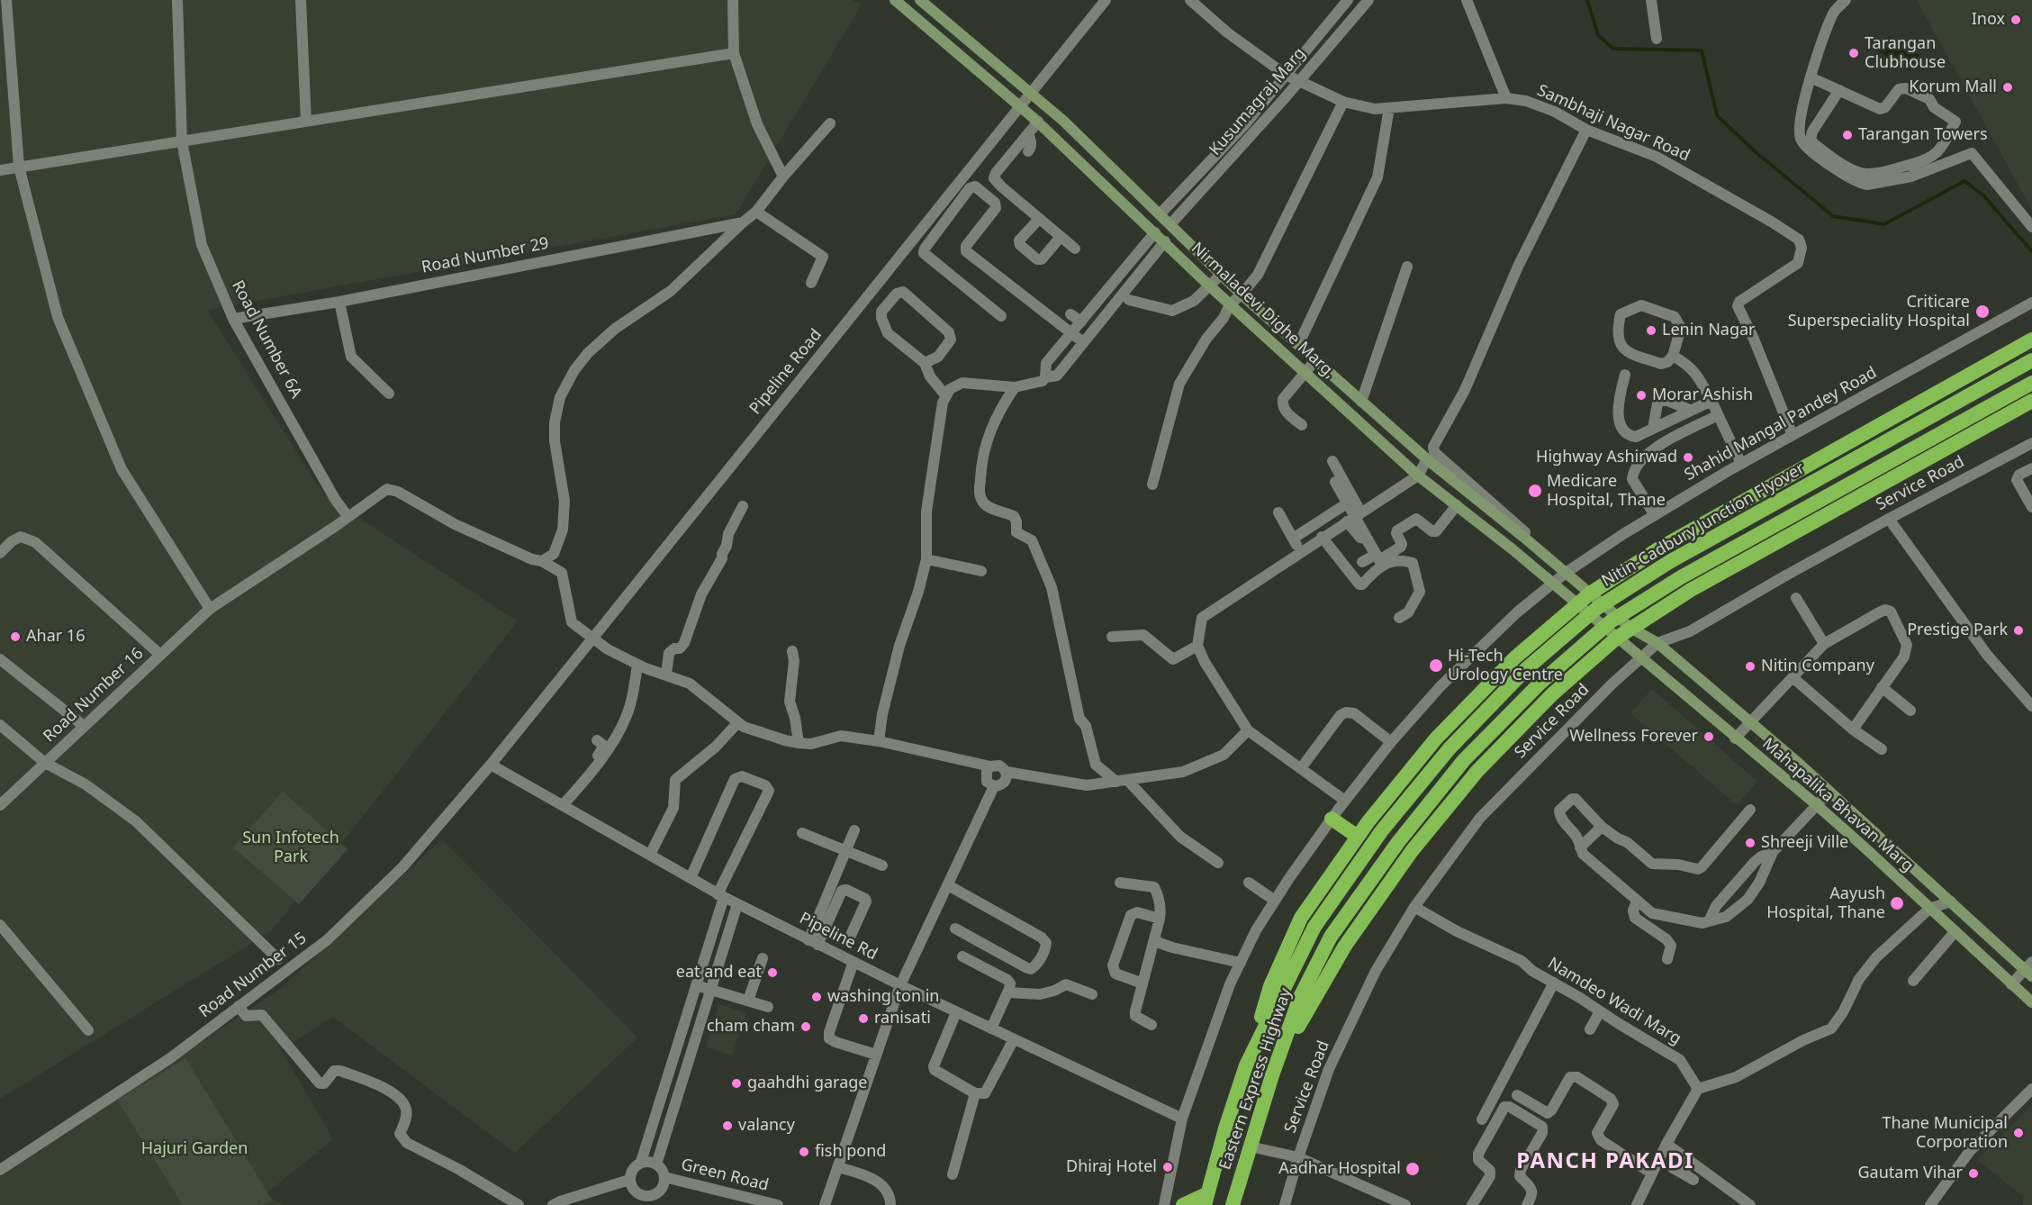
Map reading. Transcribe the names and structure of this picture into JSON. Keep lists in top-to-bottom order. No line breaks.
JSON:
{"streets":{"highway":["Nitin-Cadbury Junction Flyover","Eastern Express Highway"],"main road":["Nirmaladevi Dighe Marg,","Mahapalika Bhavan Marg"],"street":["Kusumagraj Marg","Sambhaji Nagar Road","Road Number 29","Road Number 6A","Pipeline Road","Shahid Mangal Pandey Road","Service Road","Road Number 16","Pipeline Rd","Road Number 15","Namdeo Wadi Marg","Green Road"]},"crossings":[["Kusumagraj Marg","Sambhaji Nagar Road"],["Kusumagraj Marg","Nirmaladevi Dighe Marg,"],["Sambhaji Nagar Road","Shahid Mangal Pandey Road"],["Road Number 29","Road Number 6A"],["Nirmaladevi Dighe Marg,","Shahid Mangal Pandey Road"],["Nirmaladevi Dighe Marg,","Mahapalika Bhavan Marg"],["Pipeline Road","Pipeline Rd"],["Pipeline Road","Road Number 15"],["Service Road","Mahapalika Bhavan Marg"],["Service Road","Namdeo Wadi Marg"],["Nitin-Cadbury Junction Flyover","Eastern Express Highway"],["Pipeline Rd","Road Number 15"]],"districts":["PANCH PAKADI"],"parks":["Sun Infotech Park","Hajuri Garden"],"places":["Inox","Tarangan Clubhouse","Korum Mall","Tarangan Towers","Criticare Superspeciality Hospital","Lenin Nagar","Morar Ashish","Highway Ashirwad","Medicare Hospital, Thane","Prestige Park","Ahar 16","Hi-Tech Urology Centre","Nitin Company","Wellness Forever","Shreeji Ville","Aayush Hospital, Thane","eat and eat","washing ton in","ranisati","cham cham","gaahdhi garage","valancy","Thane Municipal Corporation","fish pond","Dhiraj Hotel","Aadhar Hospital","Gautam Vihar"]}
